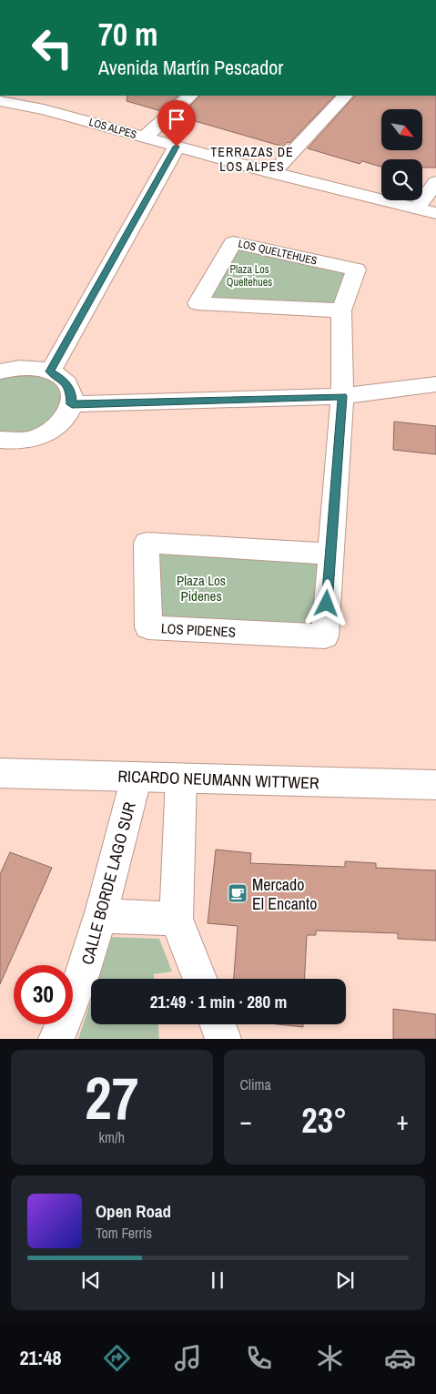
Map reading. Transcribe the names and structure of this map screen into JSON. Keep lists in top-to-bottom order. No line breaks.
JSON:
{"streets":{"street":["LOS ALPES","LOS QUELTEHUES","LOS PIDENES","RICARDO NEUMANN WITTWER","CALLE BORDE LAGO SUR"]},"crossings":[["LOS QUELTEHUES","LOS PIDENES"],["RICARDO NEUMANN WITTWER","CALLE BORDE LAGO SUR"]],"districts":["TERRAZAS DE LOS ALPES"],"parks":["Plaza Los Queltehues","Plaza Los Pidenes"],"places":{"cafe":["Mercado El Encanto"]},"north":"bottom right","page":{"turn":["70 m","Avenida Martín Pescador"],"limit":"30","trip":"21:49 · 1 min · 280 m","tile":[["27","km/h"],"Clima"],"heat":["−","23°","+"],"song":["Open Road","Tom Ferris"],"tabs":"21:48"}}
